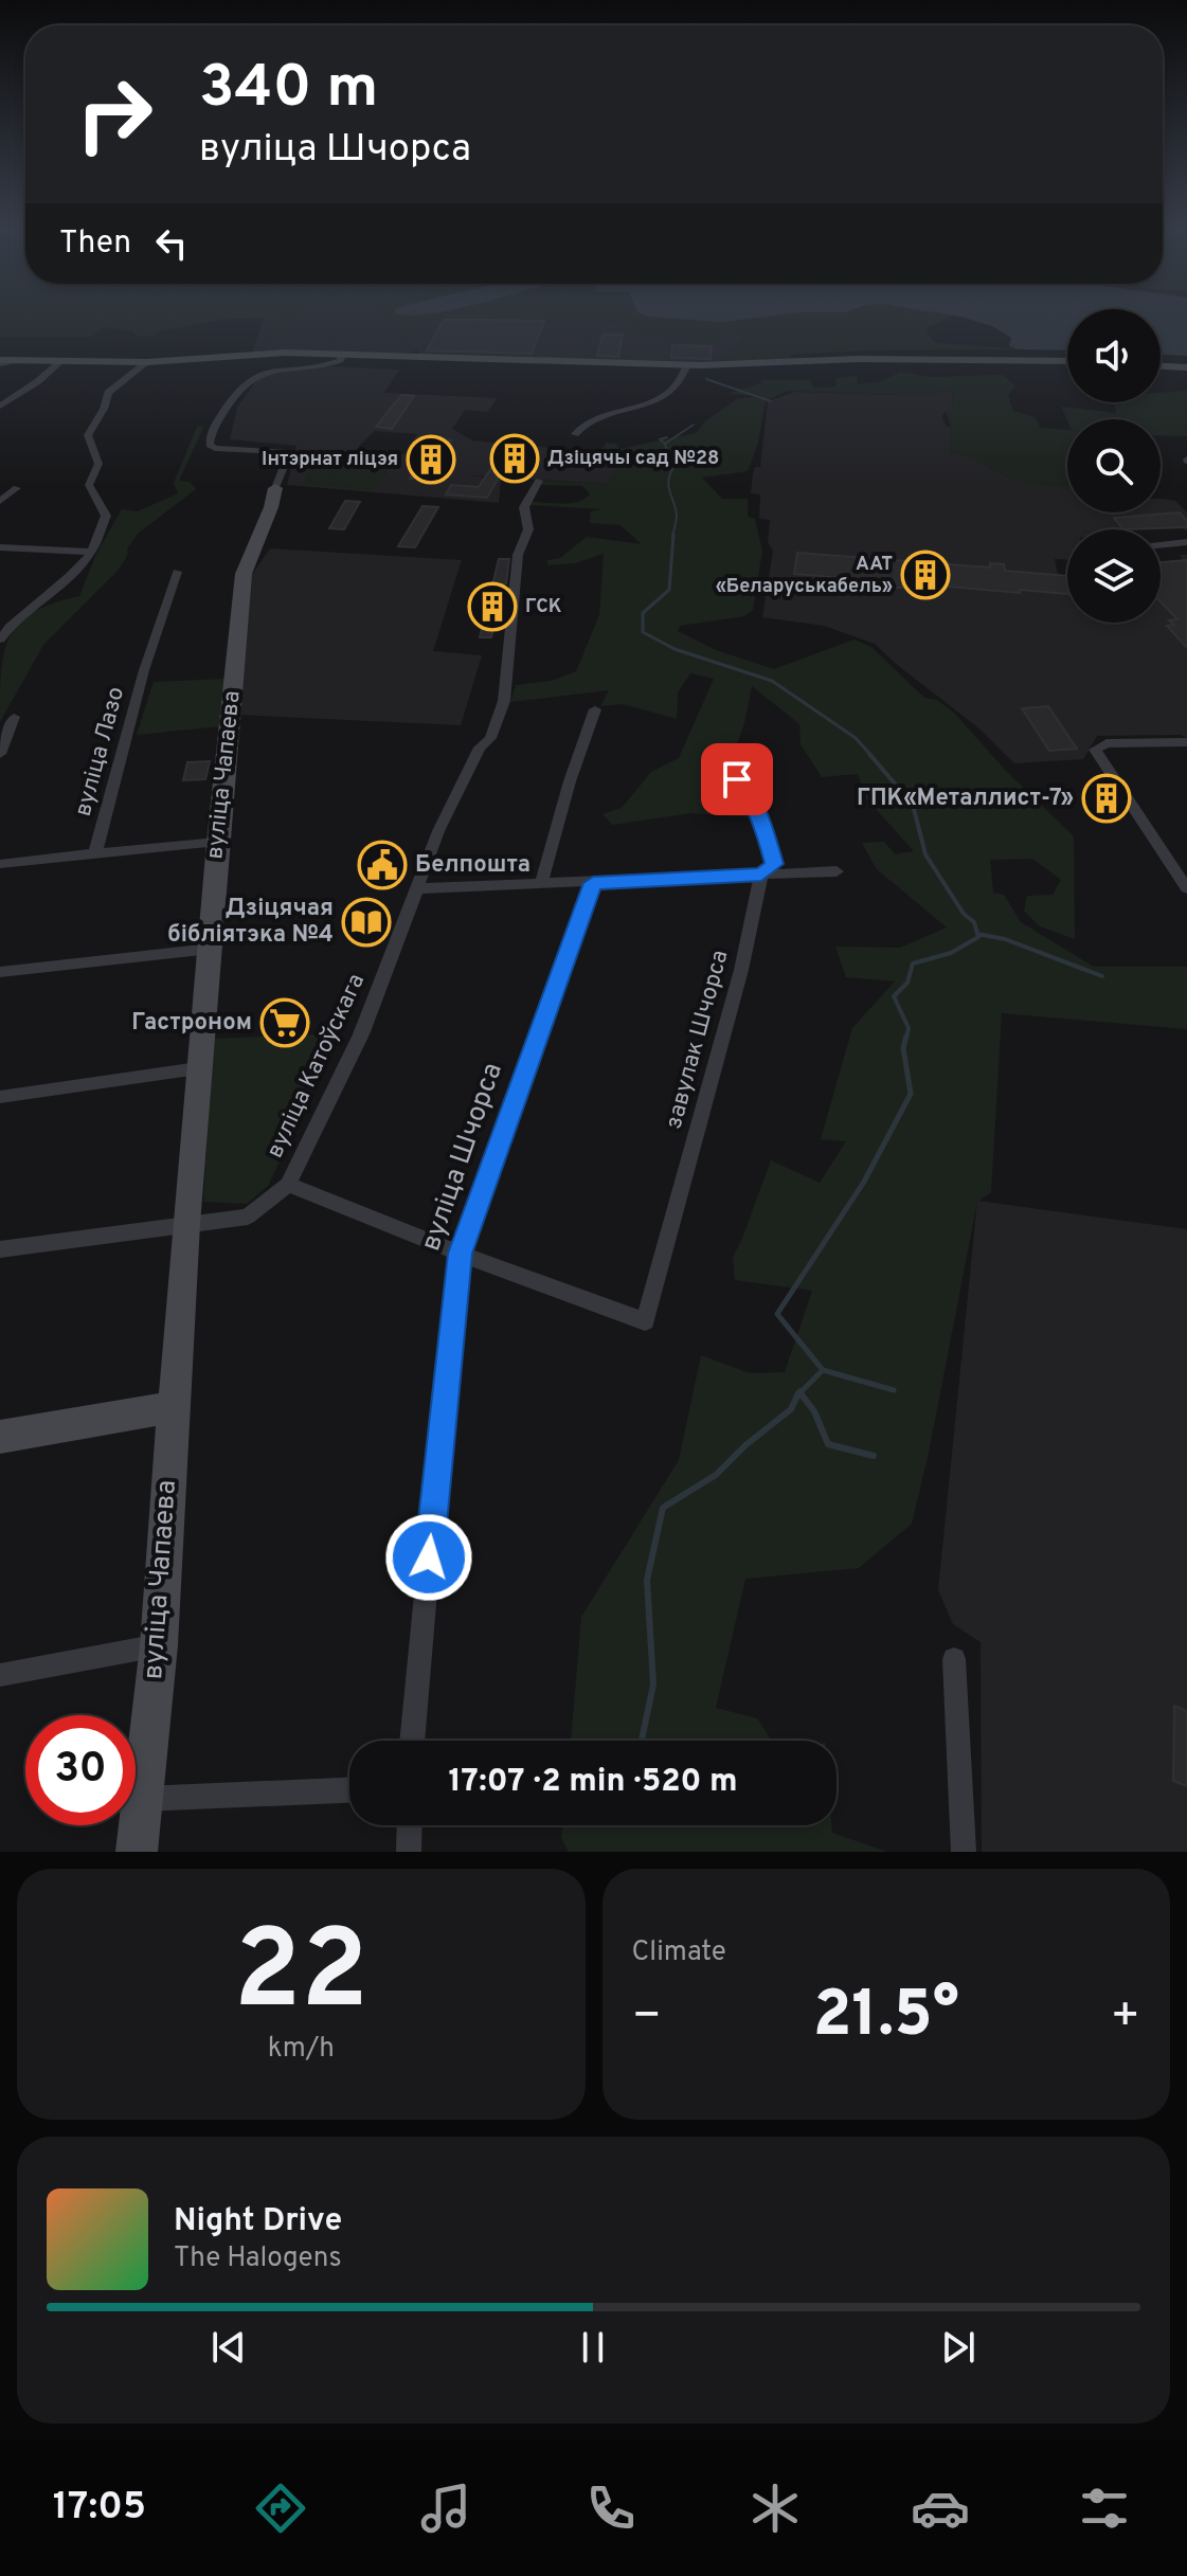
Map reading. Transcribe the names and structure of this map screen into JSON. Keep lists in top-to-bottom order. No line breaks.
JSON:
{"streets":{"street":["вуліца Лазо","вуліца Чапаева","завулак Шчорса","вуліца Катоўскага","вуліца Шчорса"]},"crossings":[["вуліца Чапаева","вуліца Катоўскага"],["завулак Шчорса","вуліца Шчорса"]],"places":{"building":["Дзіцячы сад №28","Інтэрнат ліцэя","ААТ «Беларуськабель»","ГСК","ГПК«Металлист-7»"],"public building":["Белпошта"],"library":["Дзіцячая бібліятэка №4"],"supermarket":["Гастроном"]},"page":{"turn":["340 m","вуліца Шчорса"],"then":"Then","limit":"30","trip":"17:07 · 2 min · 520 m","tile":[["22","km/h"],"Climate"],"heat":["−","21.5°","+"],"song":["Night Drive","The Halogens"],"tabs":"17:05"}}
